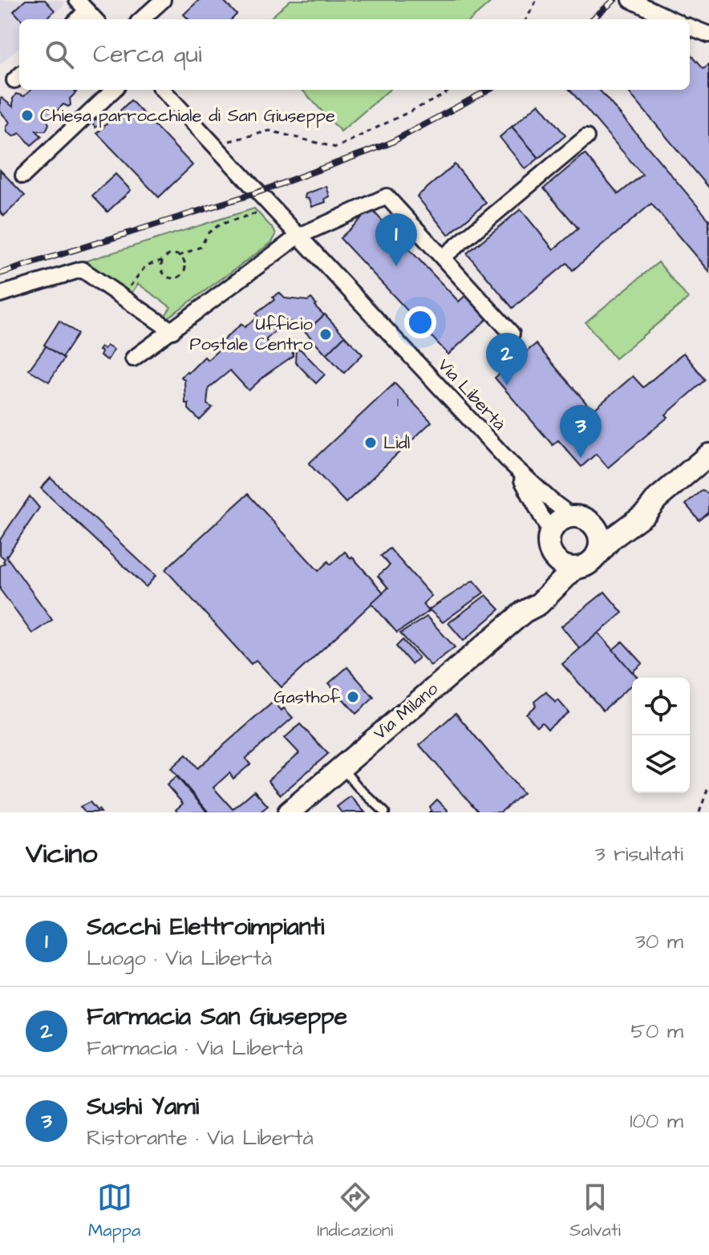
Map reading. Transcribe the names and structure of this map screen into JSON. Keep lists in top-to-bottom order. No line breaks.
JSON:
{"streets":{"main road":["Via Milano"],"street":["Via Libertà"]},"crossings":[["Via Libertà","Via Milano"]],"places":["Chiesa parrocchiale di San Giuseppe","Ufficio Postale Centro","Lidl","Gasthof"],"house_numbers":["1"],"page":{"search":"Cerca qui","pins":["1","2","3"],"heading":["Vicino","3 risultati"],"list":[{"mark":"1","name":"Sacchi Elettroimpianti","note":"Luogo · Via Libertà","value":"30 m"},{"mark":"2","name":"Farmacia San Giuseppe","note":"Farmacia · Via Libertà","value":"50 m"},{"mark":"3","name":"Sushi Yami","note":"Ristorante · Via Libertà","value":"100 m"}],"nav":["Mappa","Indicazioni","Salvati"]}}
